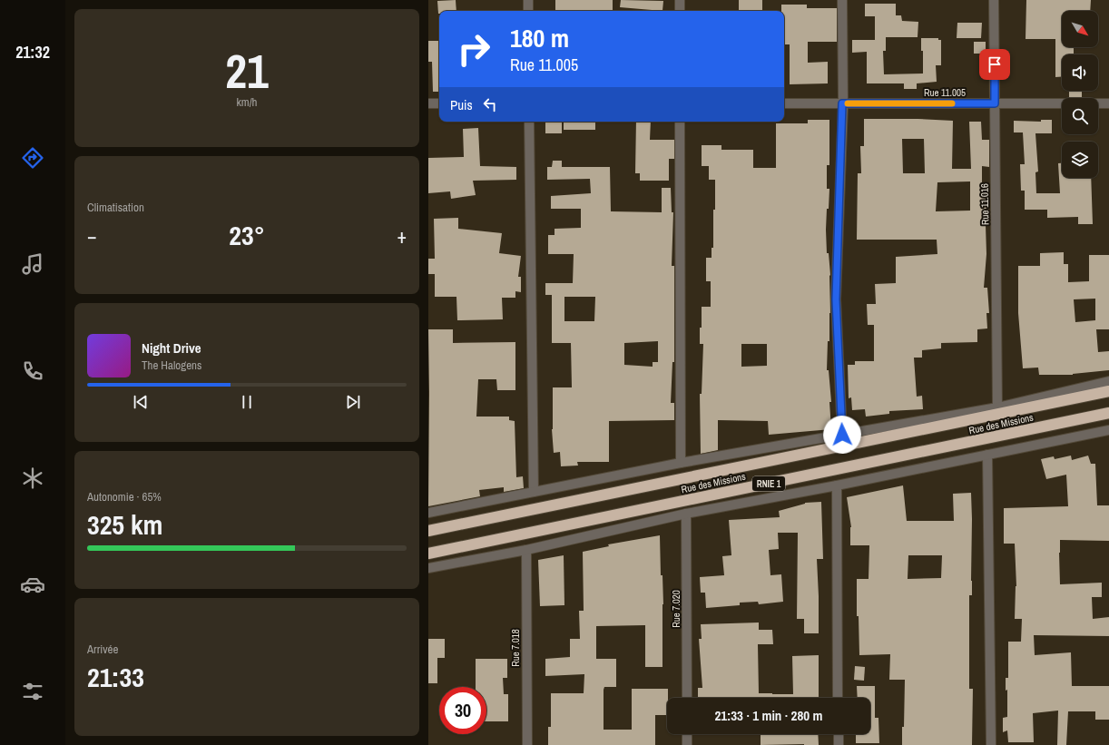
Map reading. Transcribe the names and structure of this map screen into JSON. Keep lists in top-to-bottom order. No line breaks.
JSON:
{"streets":{"highway":["Rue des Missions","RNIE 1"],"street":["Rue 11.005","Rue 11.016","Rue 7.020","Rue 7.018"]},"crossings":[["Rue 11.005","Rue 11.016"]],"north":"bottom right","page":{"tabs":"21:32","tile":[["21","km/h"],"Climatisation",["Autonomie · 65%","325 km"],["Arrivée","21:33"]],"turn":["180 m","Rue 11.005"],"then":"Puis","heat":["−","23°","+"],"song":["Night Drive","The Halogens"],"limit":"30","trip":"21:33 · 1 min · 280 m"}}
